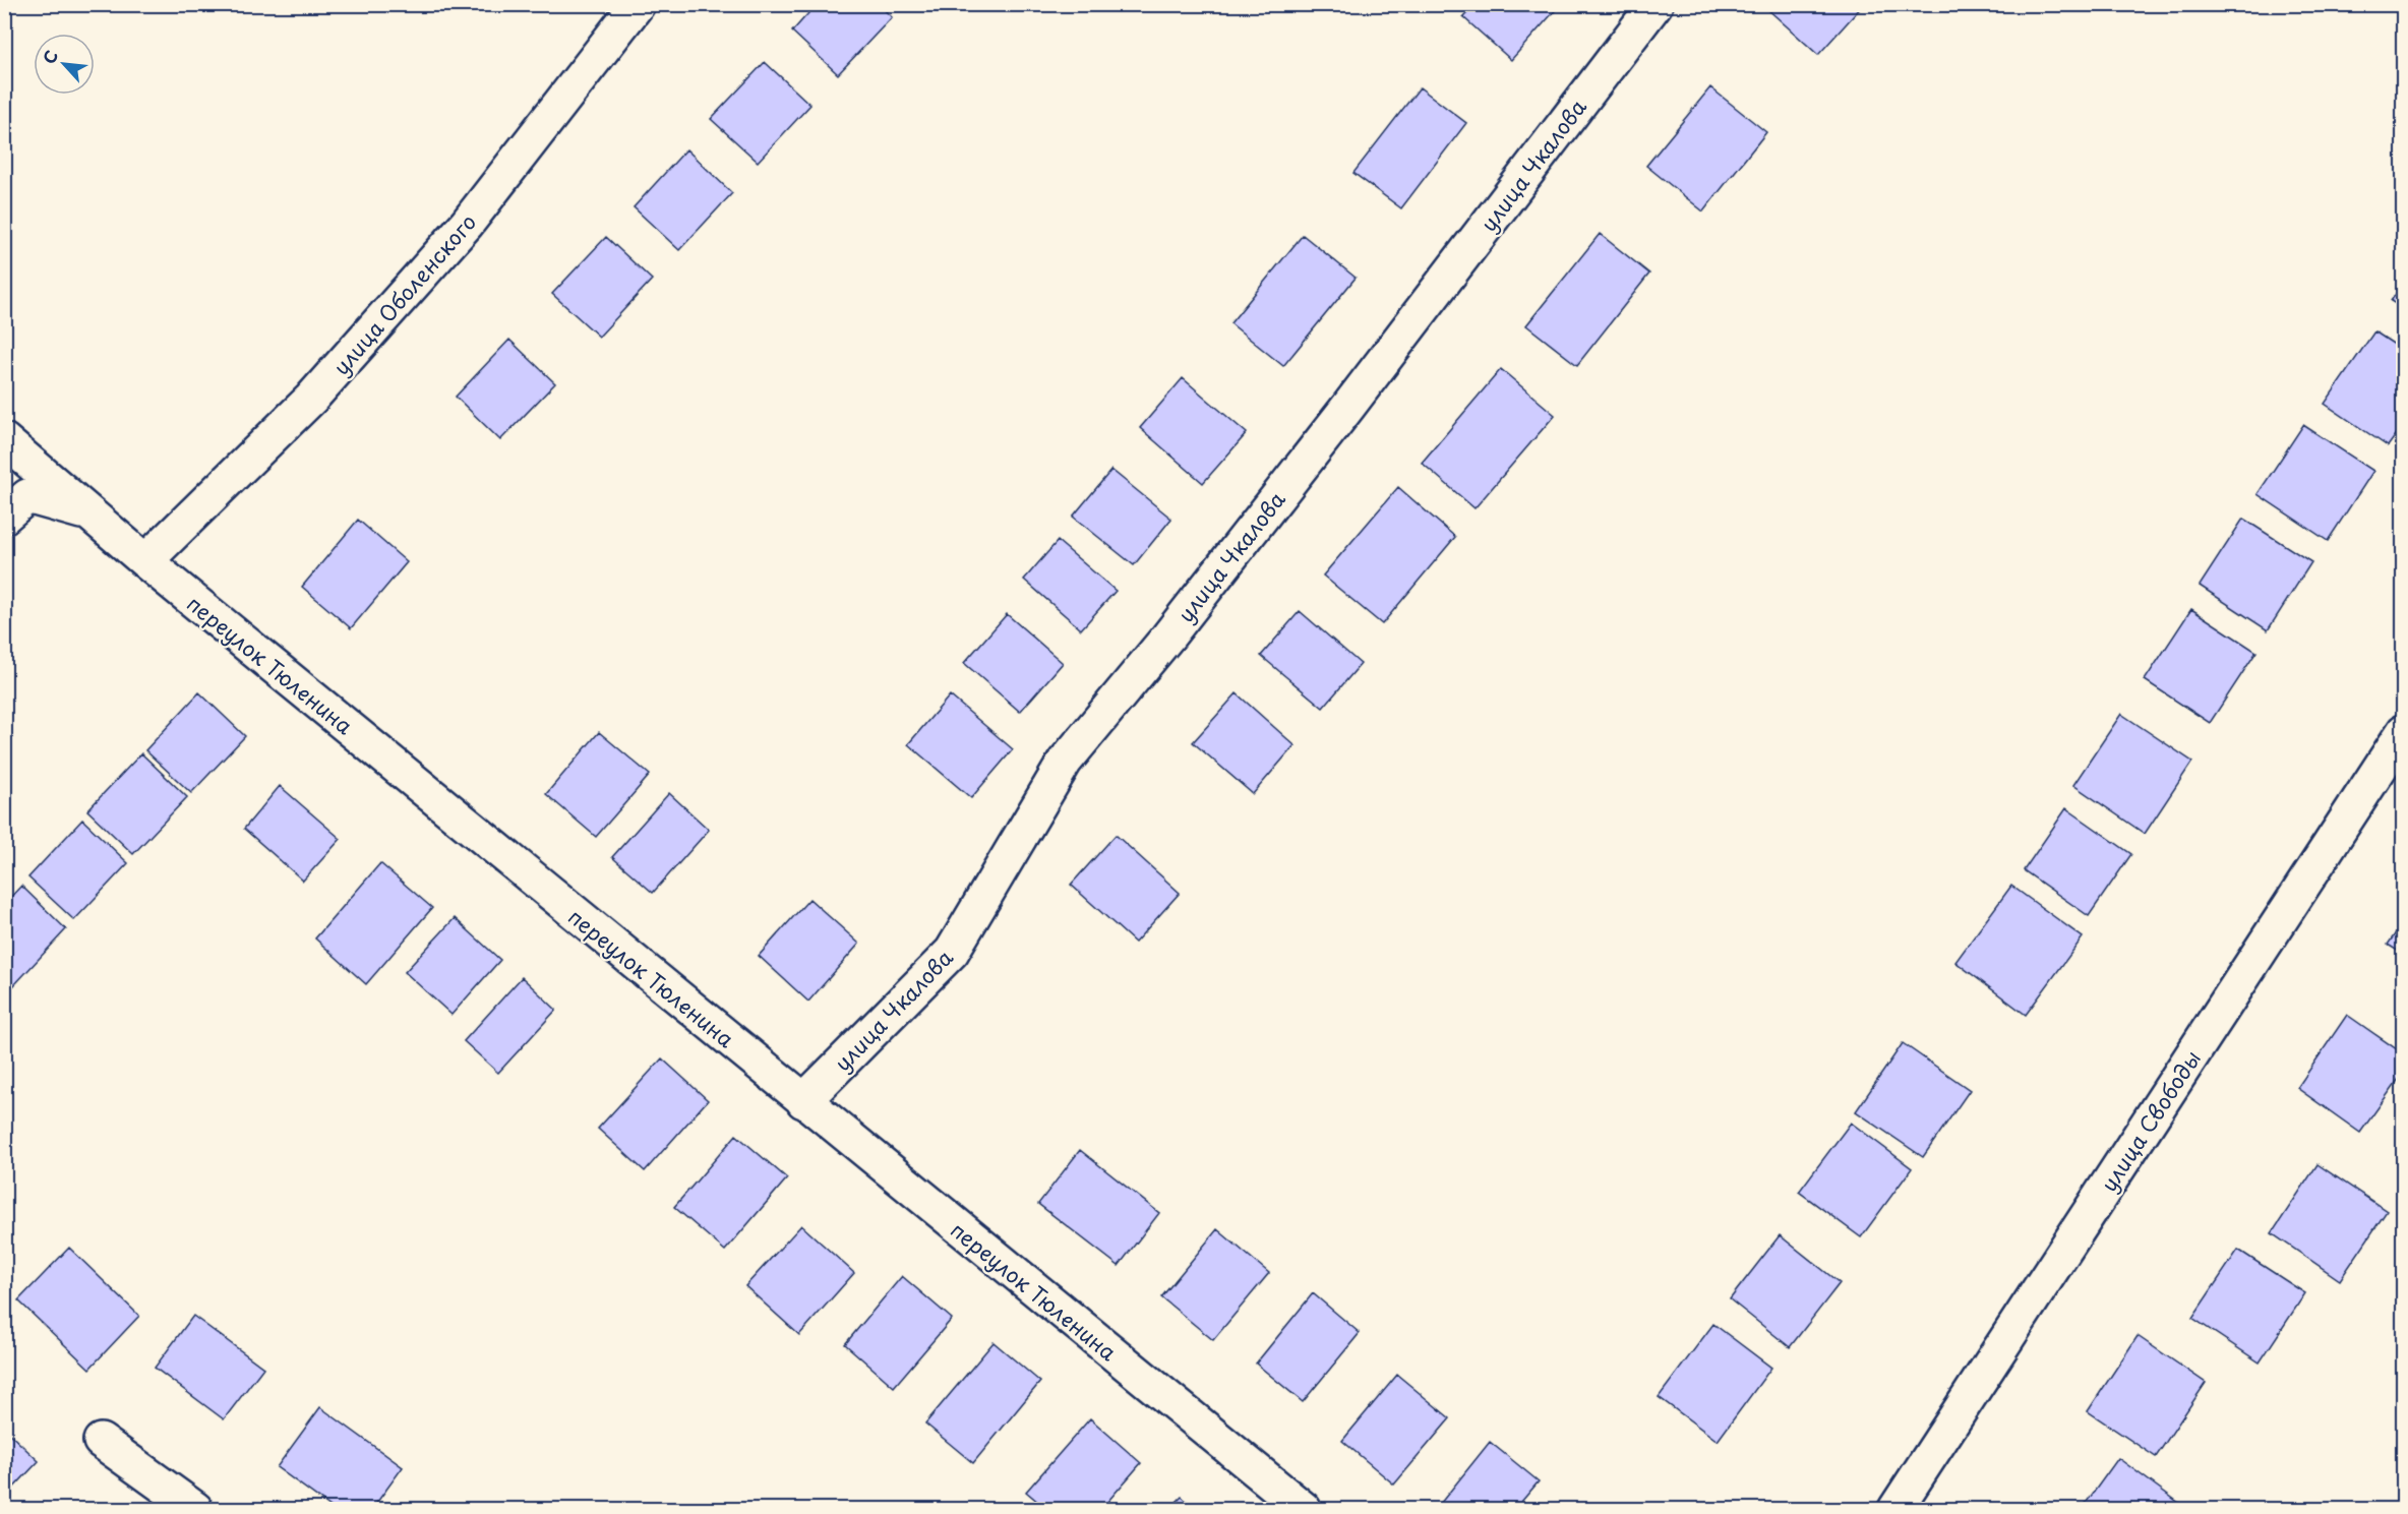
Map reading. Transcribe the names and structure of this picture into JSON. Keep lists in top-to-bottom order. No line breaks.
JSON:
{"streets":{"street":["улица Чкалова","улица Оболенского","переулок Тюленина","улица Свободы"]},"crossings":[["улица Чкалова","переулок Тюленина"],["улица Оболенского","переулок Тюленина"]],"north":"top left"}
